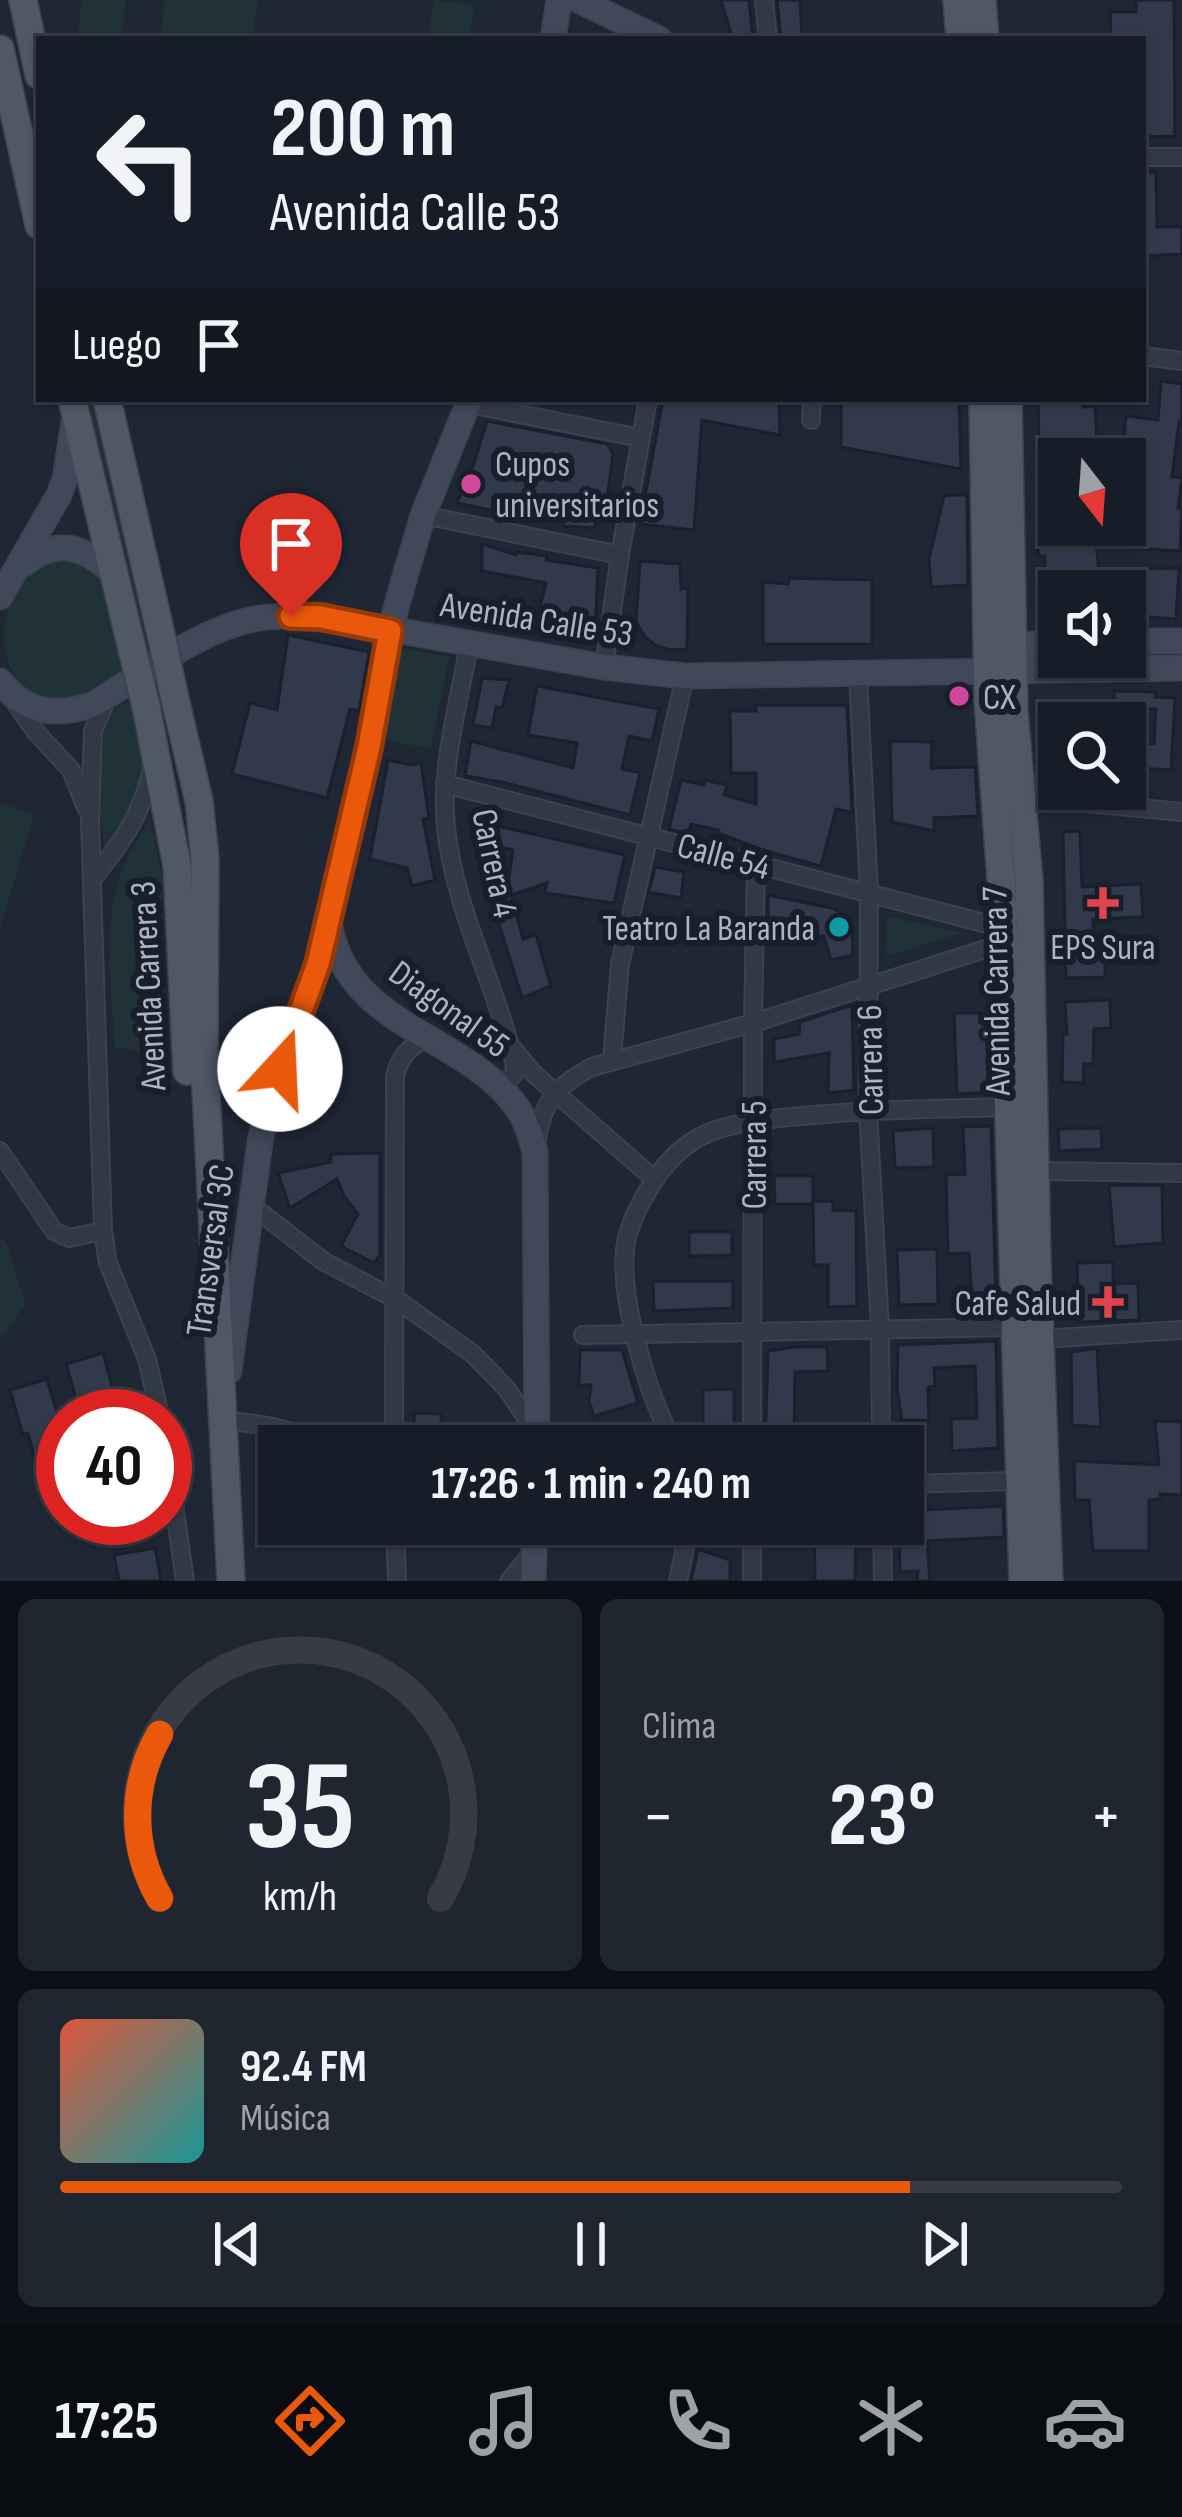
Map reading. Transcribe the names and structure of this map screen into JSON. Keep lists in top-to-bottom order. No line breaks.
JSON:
{"streets":{"main road":["Avenida Carrera 3","Avenida Carrera 7"],"street":["Avenida Calle 53","Calle 54","Carrera 4","Diagonal 55","Carrera 6","Carrera 5","Transversal 3C"]},"crossings":[["Avenida Calle 53","Carrera 4"],["Avenida Calle 53","Avenida Carrera 7"],["Avenida Calle 53","Carrera 6"],["Avenida Calle 53","Transversal 3C"],["Calle 54","Carrera 4"],["Calle 54","Avenida Carrera 7"],["Calle 54","Carrera 6"],["Calle 54","Carrera 5"],["Avenida Carrera 3","Transversal 3C"],["Diagonal 55","Transversal 3C"]],"places":{"other":["Cupos universitarios","CX","Teatro La Baranda"],"health":["EPS Sura","Cafe Salud"]},"north":"bottom","page":{"turn":["200 m","Avenida Calle 53"],"then":"Luego","limit":"40","trip":"17:26 · 1 min · 240 m","tile":"Clima","heat":["−","23°","+"],"song":["92.4 FM","Música"],"tabs":"17:25","gauge":["35","km/h"]}}
